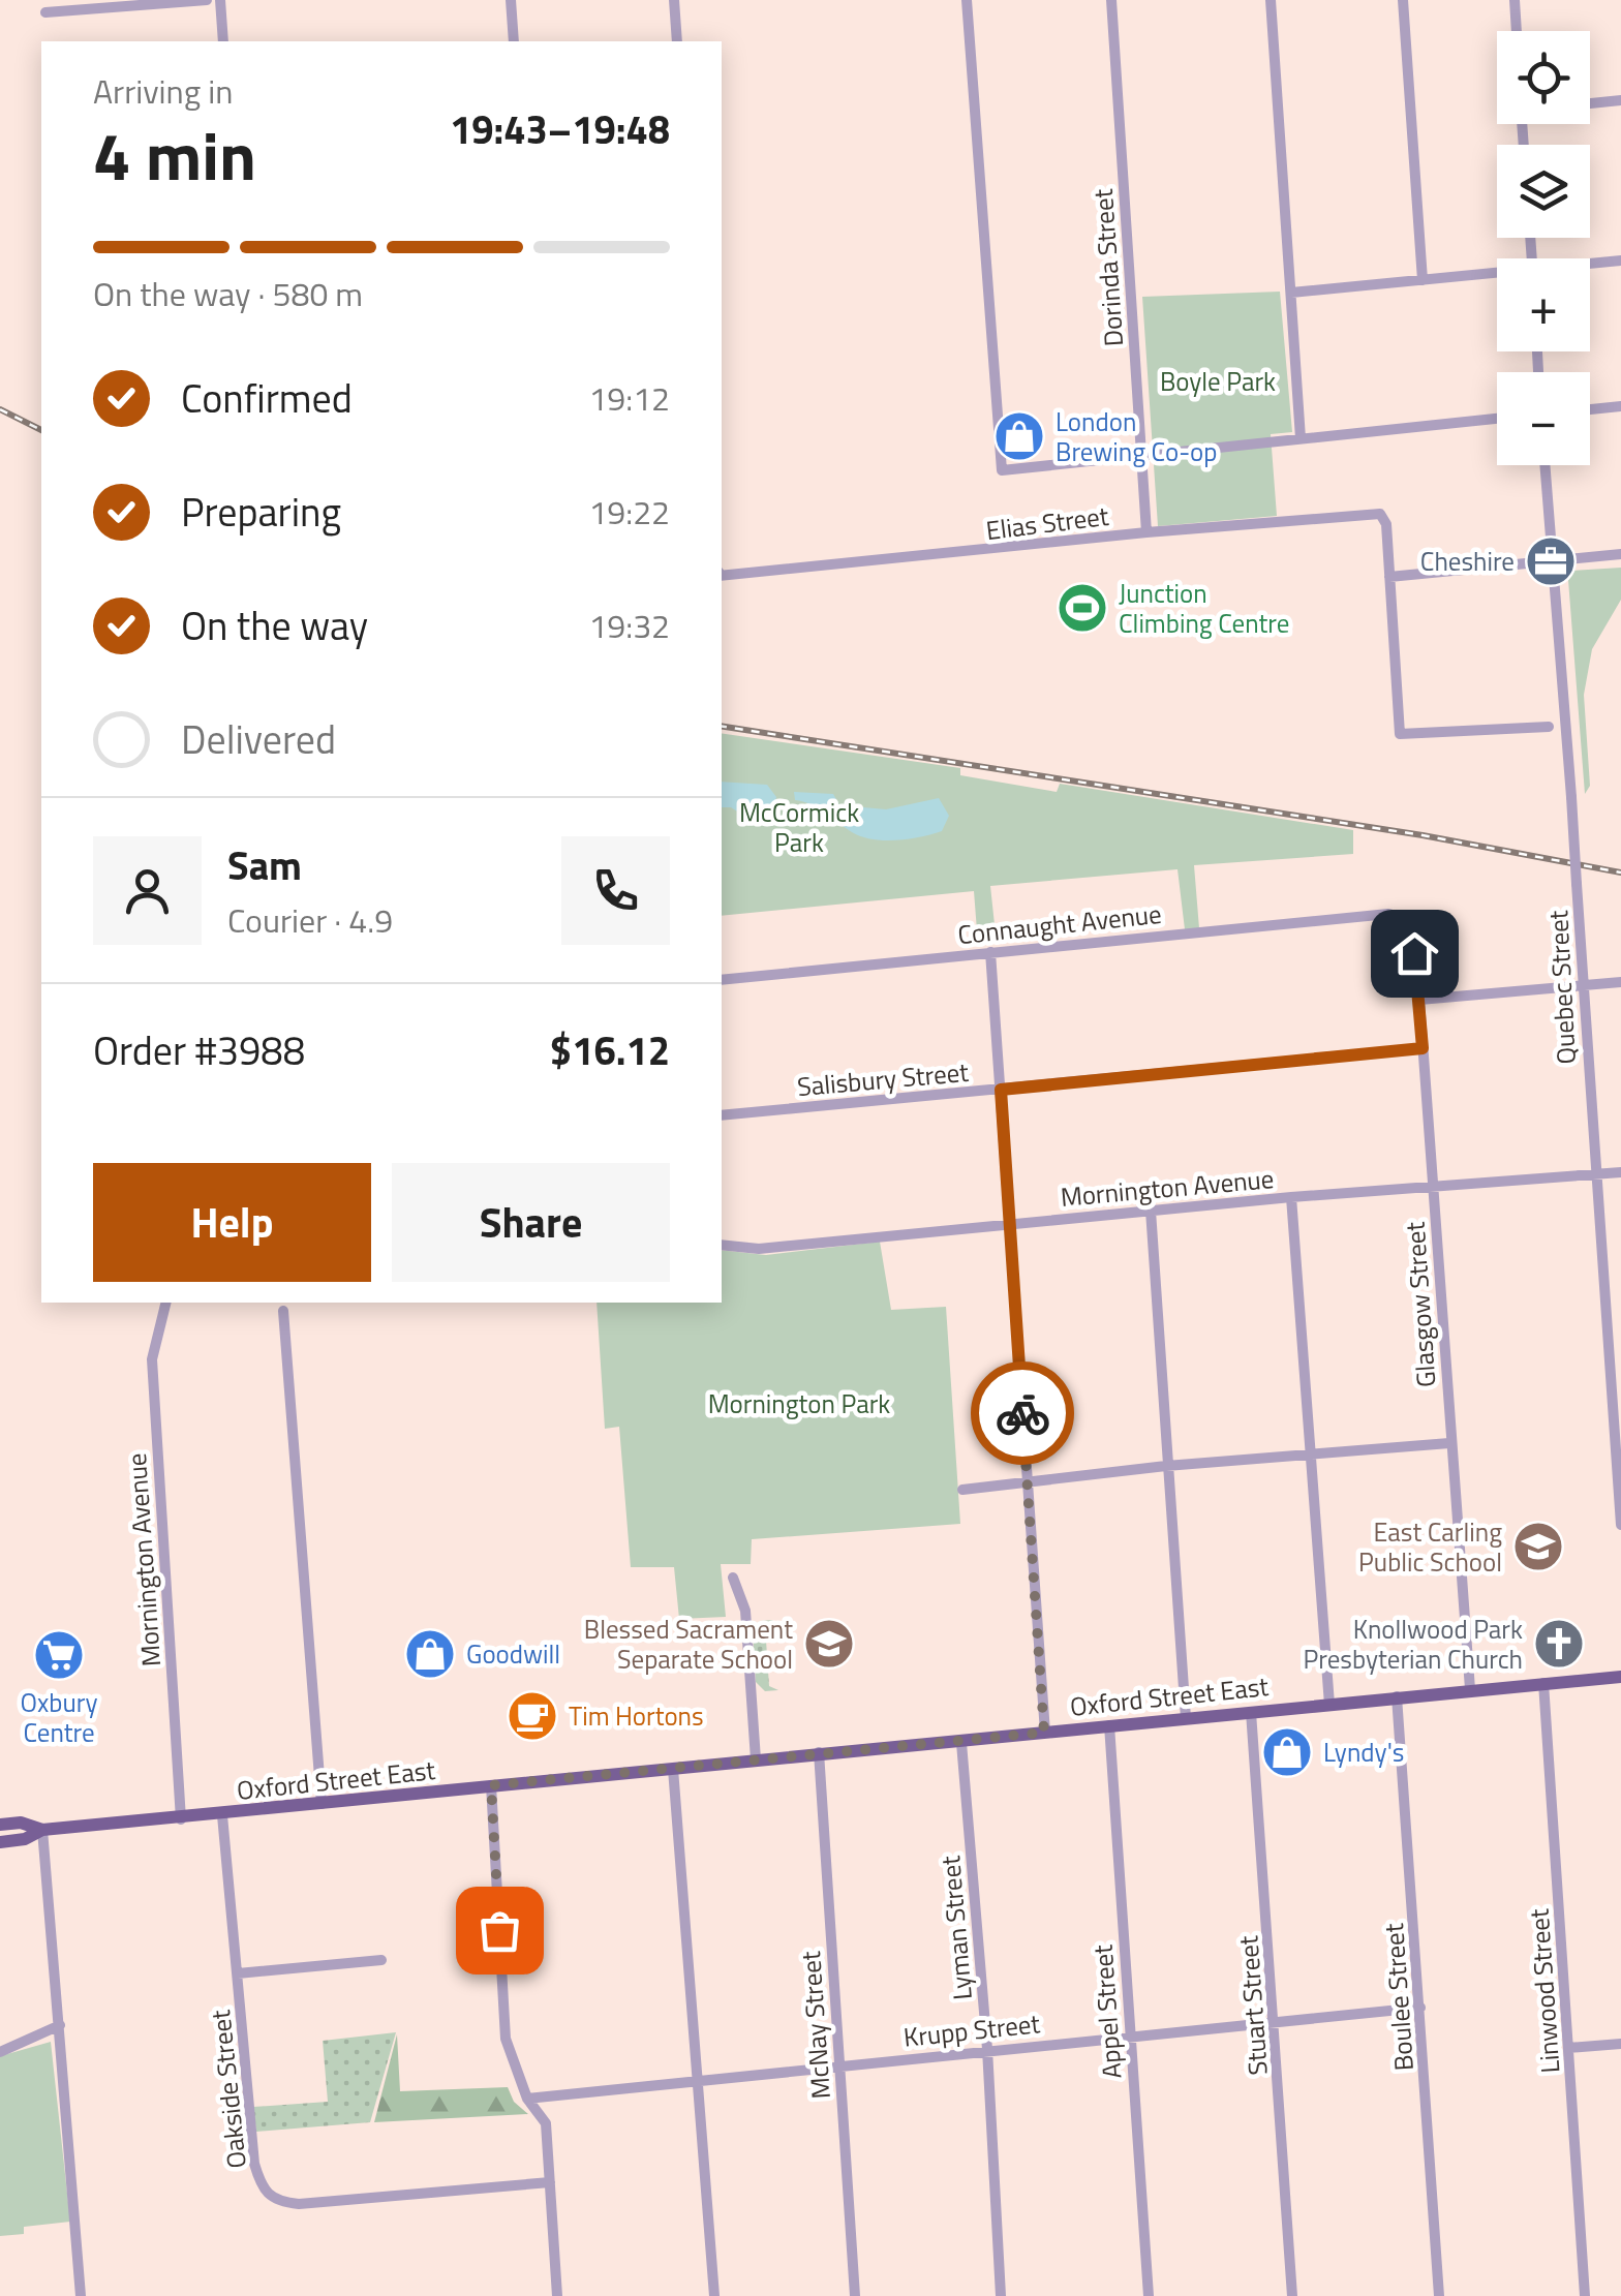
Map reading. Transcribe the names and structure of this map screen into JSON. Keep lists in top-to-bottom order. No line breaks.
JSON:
{"streets":{"main road":["Oxford Street East"],"street":["Dorinda Street","Elias Street","Connaught Avenue","Quebec Street","Salisbury Street","Mornington Avenue","Glasgow Street","Lyman Street","Linwood Street","Boulee Street","Stuart Street","Appel Street","McNay Street","Krupp Street","Oakside Street"]},"crossings":[["Dorinda Street","Elias Street"],["Connaught Avenue","Glasgow Street"],["Quebec Street","Mornington Avenue"],["Salisbury Street","Glasgow Street"],["Mornington Avenue","Glasgow Street"],["Mornington Avenue","Oxford Street East"],["Glasgow Street","Oxford Street East"],["Oxford Street East","Lyman Street"],["Oxford Street East","Linwood Street"],["Oxford Street East","Boulee Street"],["Oxford Street East","Stuart Street"],["Oxford Street East","Appel Street"],["Oxford Street East","McNay Street"],["Oxford Street East","Oakside Street"],["Lyman Street","Krupp Street"],["Boulee Street","Krupp Street"],["Stuart Street","Krupp Street"],["Appel Street","Krupp Street"],["McNay Street","Krupp Street"]],"parks":["Boyle Park","McCormick Park","Mornington Park"],"places":{"shop":["London Brewing Co-op","Goodwill","Lyndy's"],"office":["Cheshire"],"sports":["Junction Climbing Centre"],"school or university":["East Carling Public School","Blessed Sacrament Separate School"],"church":["Knollwood Park Presbyterian Church"],"supermarket":["Oxbury Centre"],"cafe":["Tim Hortons"]},"page":{"map_buttons":["+","−"],"heading":["4 min","Arriving in","19:43–19:48"],"panel":["Sam","Courier · 4.9","Order #3988","$16.12"],"bar":"On the way · 580 m","list":[["Confirmed","19:12"],["Preparing","19:22"],["On the way","19:32"],"Delivered"],"buttons":["Help","Share"]}}
